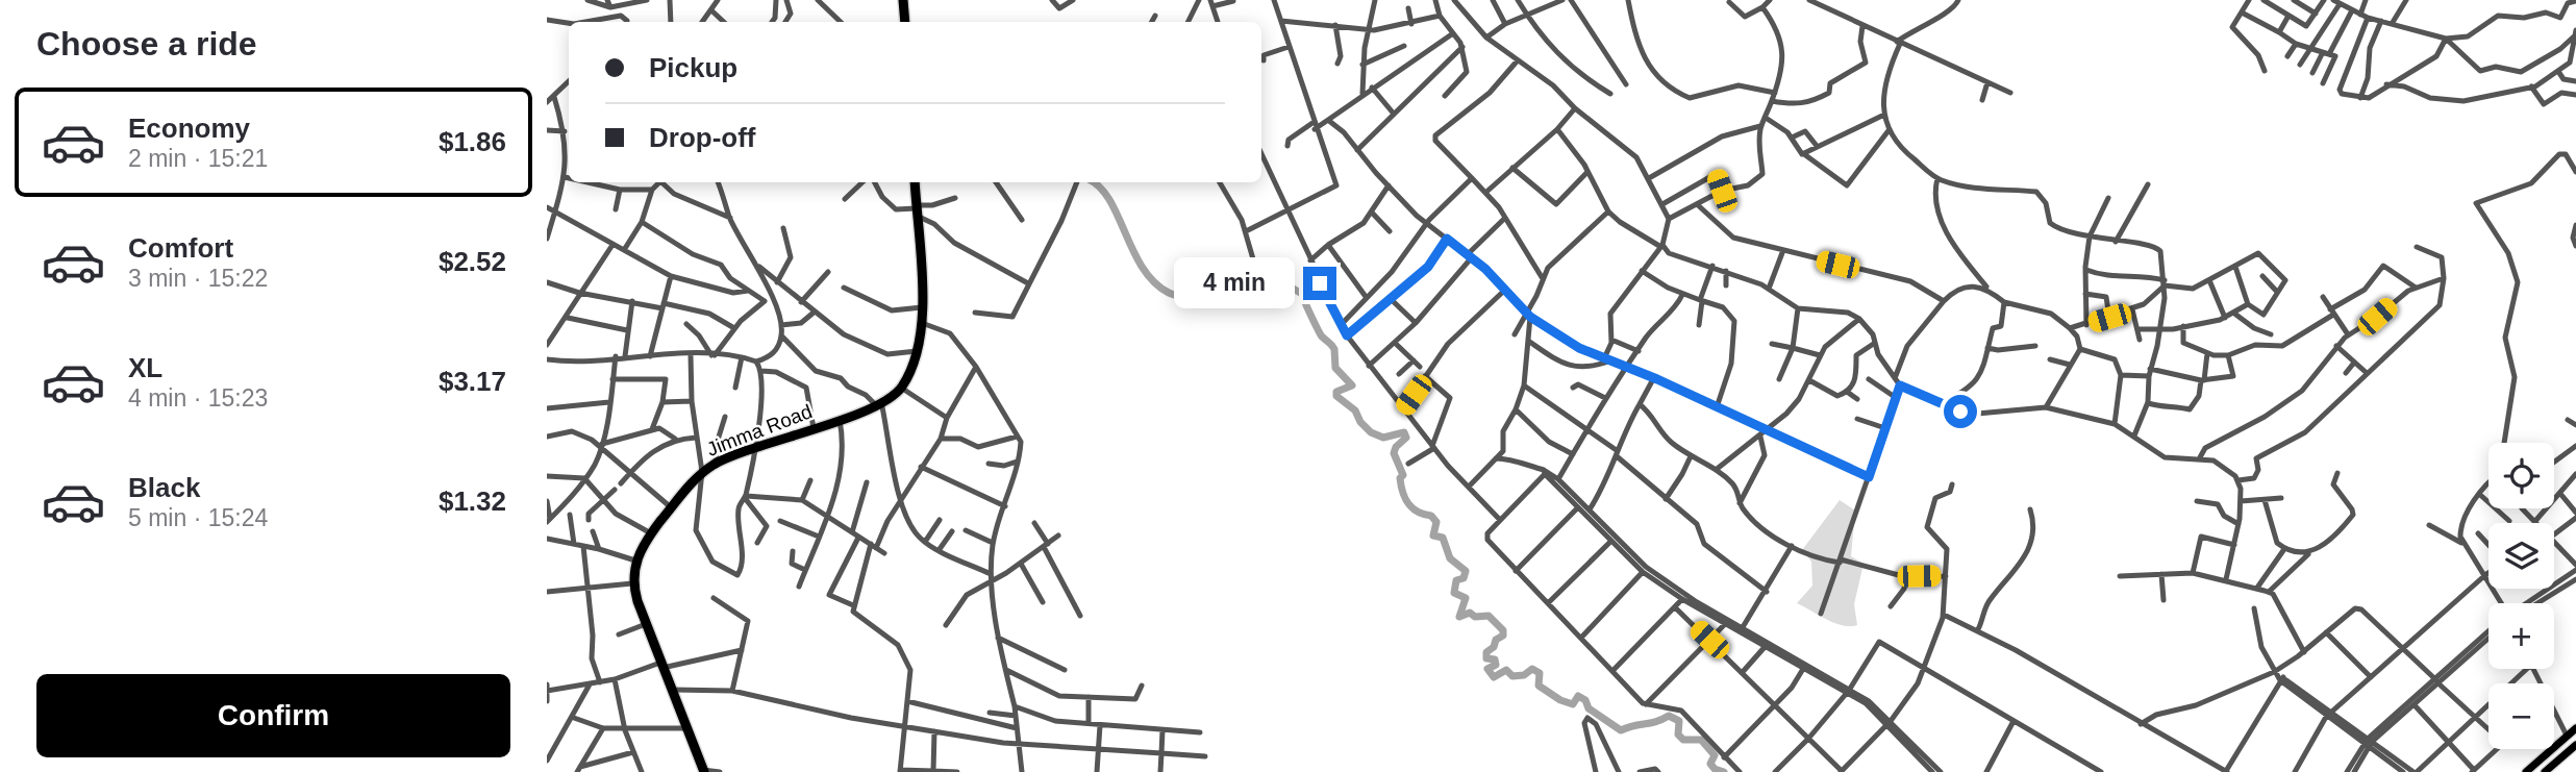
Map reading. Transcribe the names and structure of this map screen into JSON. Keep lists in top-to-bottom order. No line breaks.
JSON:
{"streets":{"highway":["Jimma Road"]},"page":{"heading":"Choose a ride","banner":["Pickup","Drop-off"],"list":[{"name":"Economy","note":"2 min · 15:21","value":"$1.86"},{"name":"Comfort","note":"3 min · 15:22","value":"$2.52"},{"name":"XL","note":"4 min · 15:23","value":"$3.17"},{"name":"Black","note":"5 min · 15:24","value":"$1.32"}],"bubble":"4 min","map_buttons":["+","−"],"buttons":"Confirm"}}
